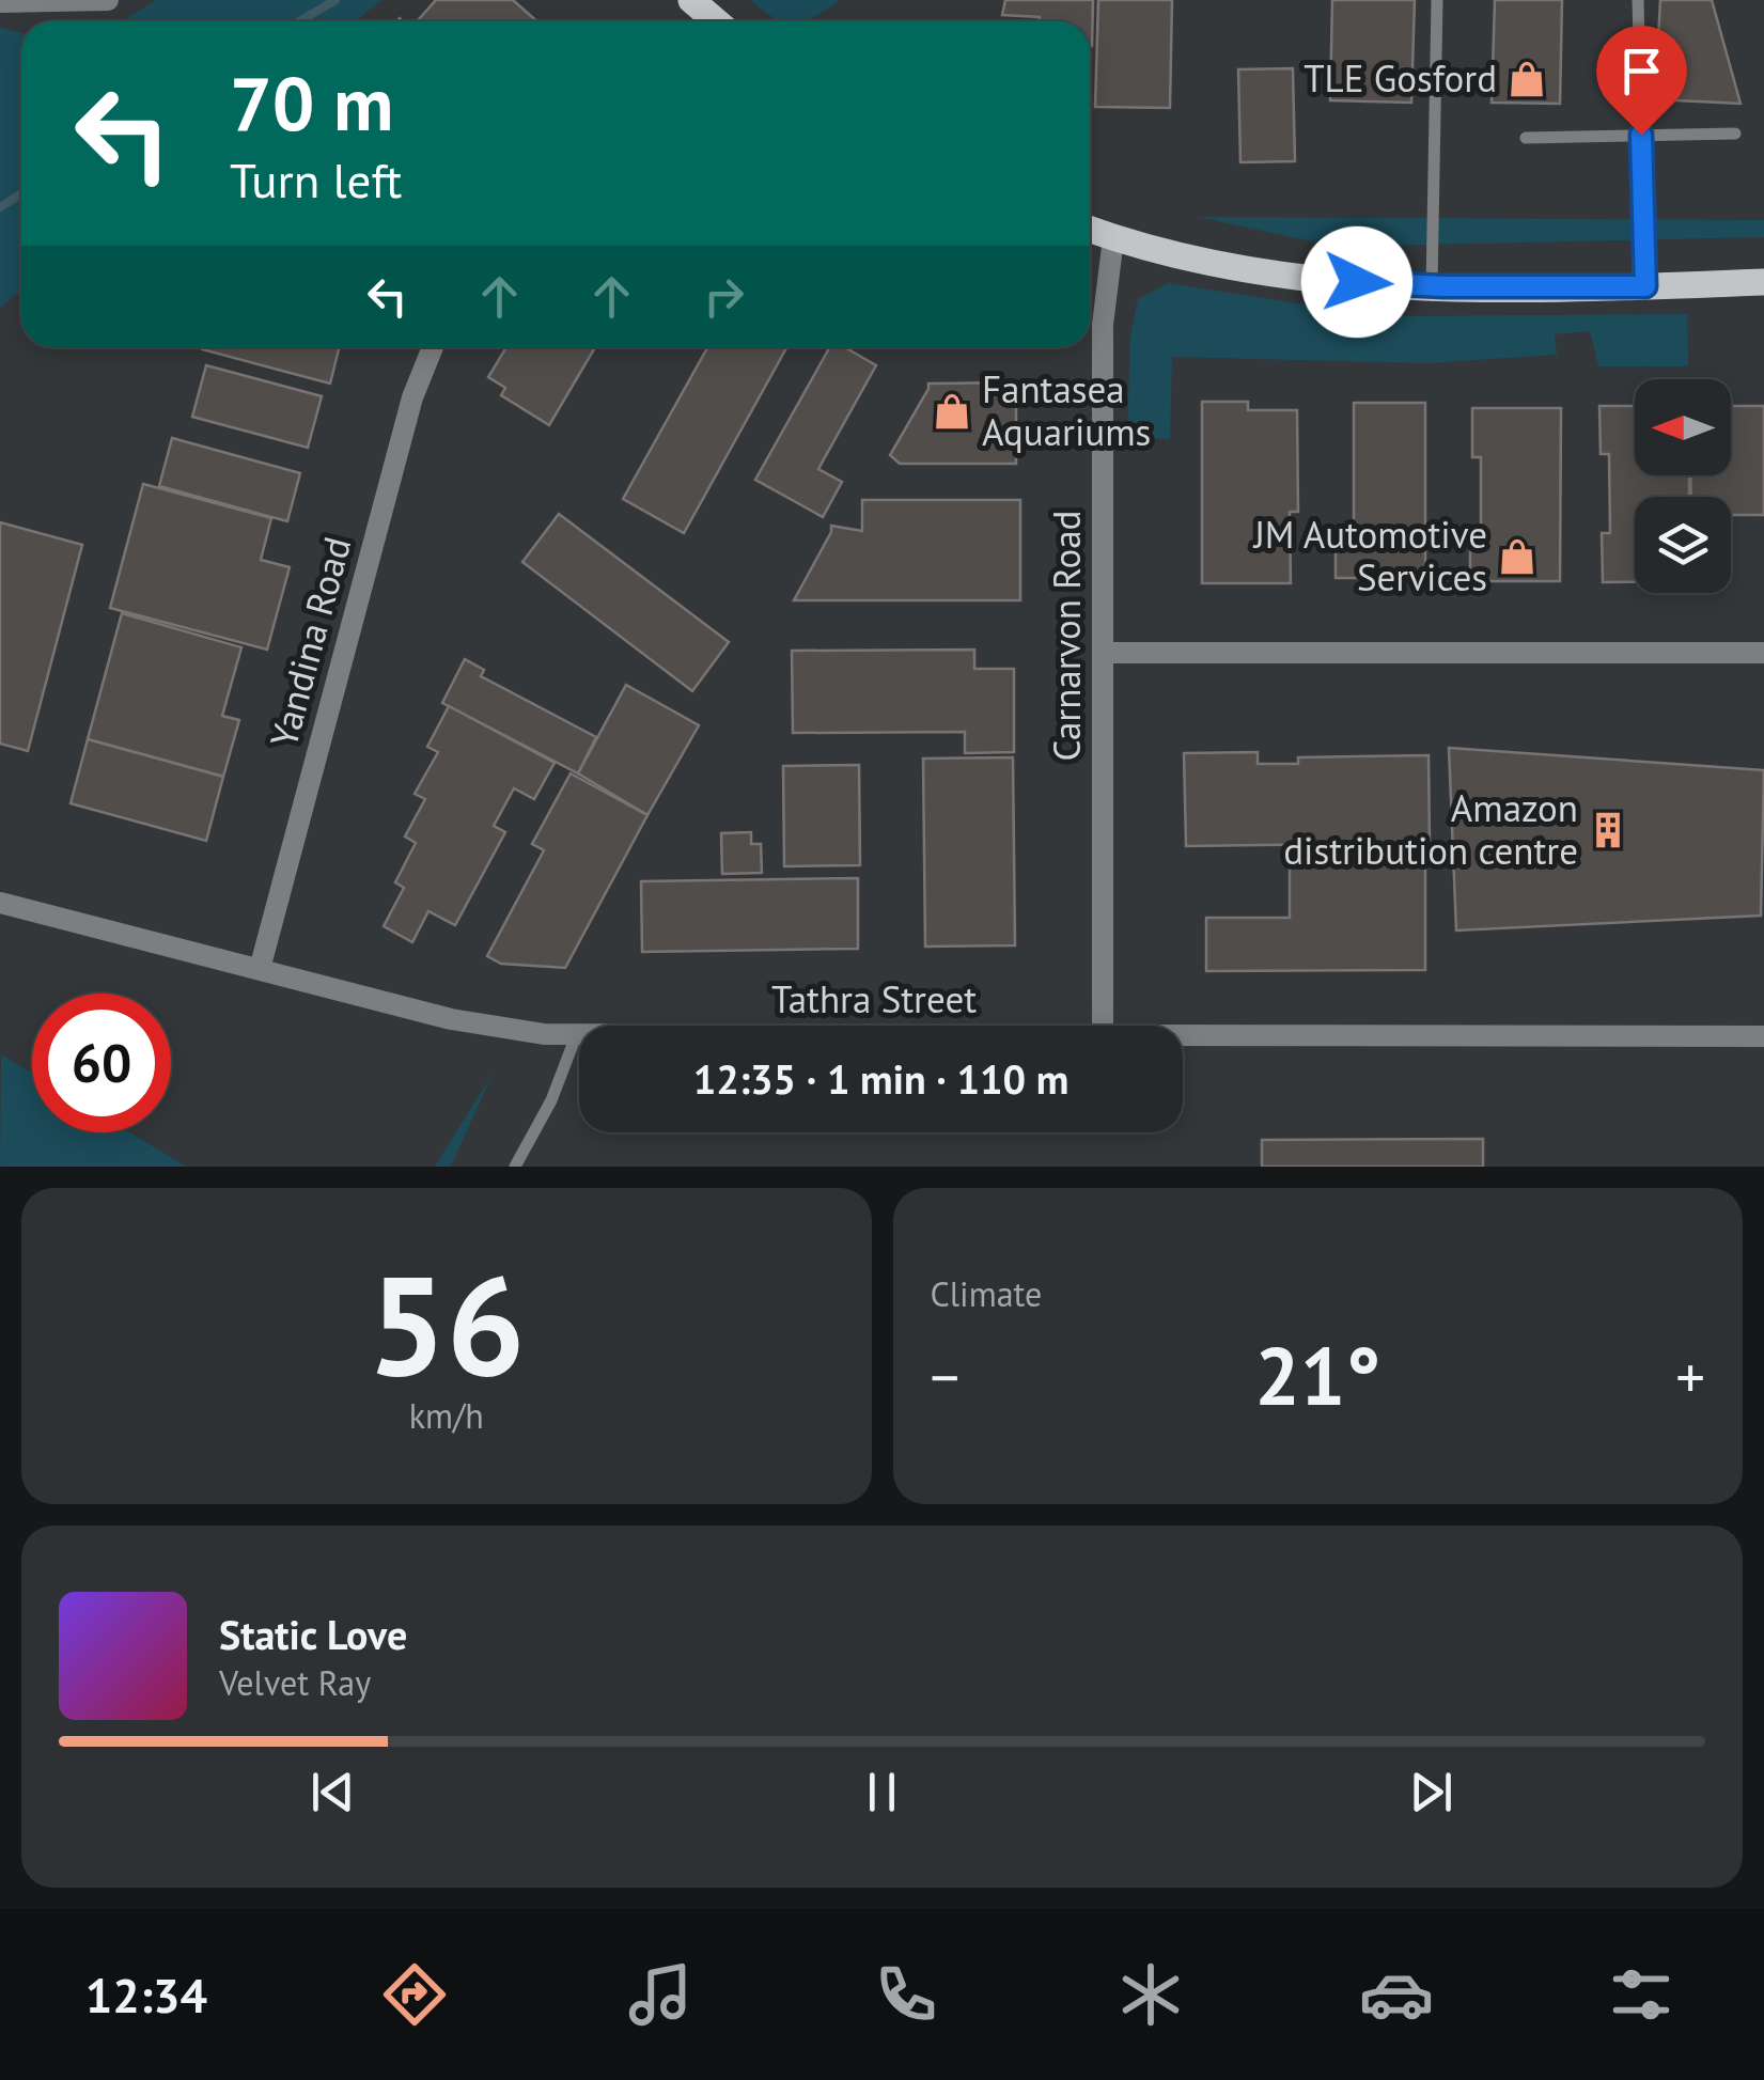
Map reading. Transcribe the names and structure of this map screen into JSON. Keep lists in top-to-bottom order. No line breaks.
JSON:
{"streets":{"street":["Carnarvon Road","Yandina Road","Tathra Street"]},"crossings":[["Yandina Road","Tathra Street"]],"places":{"shop":["TLE Gosford","Fantasea Aquariums","JM Automotive Services"],"building":["Amazon distribution centre"]},"north":"left","page":{"turn":["70 m","Turn left"],"limit":"60","trip":"12:35 · 1 min · 110 m","tile":[["56","km/h"],"Climate"],"heat":["−","21°","+"],"song":["Static Love","Velvet Ray"],"tabs":"12:34"}}
